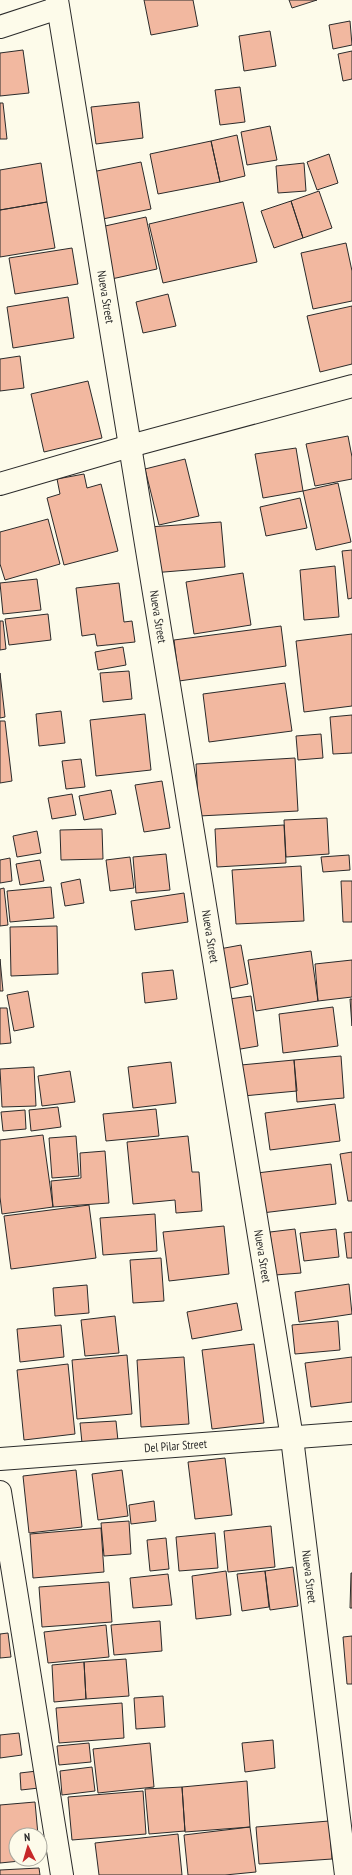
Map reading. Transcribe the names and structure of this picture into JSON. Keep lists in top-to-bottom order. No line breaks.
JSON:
{"streets":{"street":["Nueva Street","Del Pilar Street"]},"crossings":[["Nueva Street","Del Pilar Street"]],"north":"top"}
